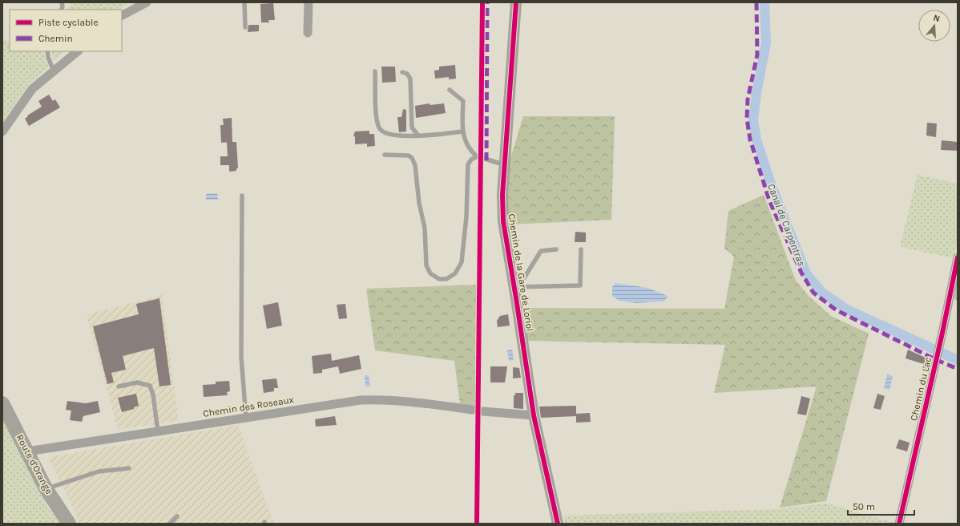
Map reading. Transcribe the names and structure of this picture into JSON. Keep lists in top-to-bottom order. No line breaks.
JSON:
{"streets":{"main road":["Route d'Orange"],"street":["Chemin de la Gare de Loriol","Chemin du Lac","Chemin des Roseaux"]},"crossings":[["Chemin des Roseaux","Route d'Orange"]],"water":["Canal de Carpentras"],"legend":["Piste cyclable","Chemin"],"scale_bar":"50 m","north":"top"}
